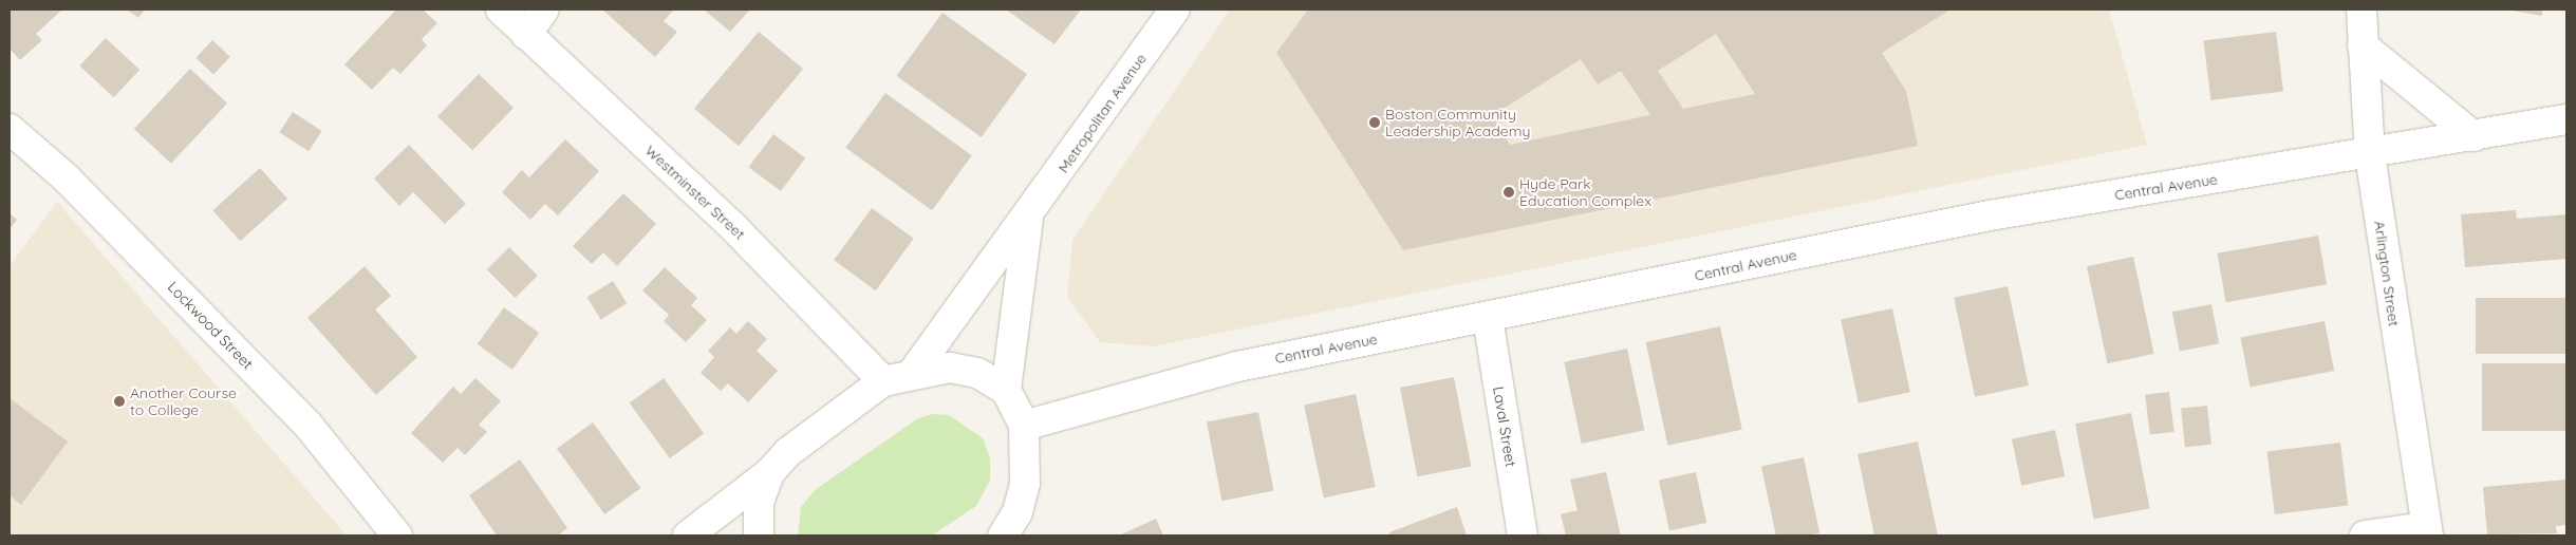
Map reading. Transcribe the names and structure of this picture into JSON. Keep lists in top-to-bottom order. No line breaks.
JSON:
{"streets":{"street":["Metropolitan Avenue","Central Avenue","Westminster Street","Arlington Street","Lockwood Street","Laval Street"]},"crossings":[["Central Avenue","Arlington Street"],["Central Avenue","Laval Street"]],"places":["Boston Community Leadership Academy","Hyde Park Education Complex","Another Course to College"]}
